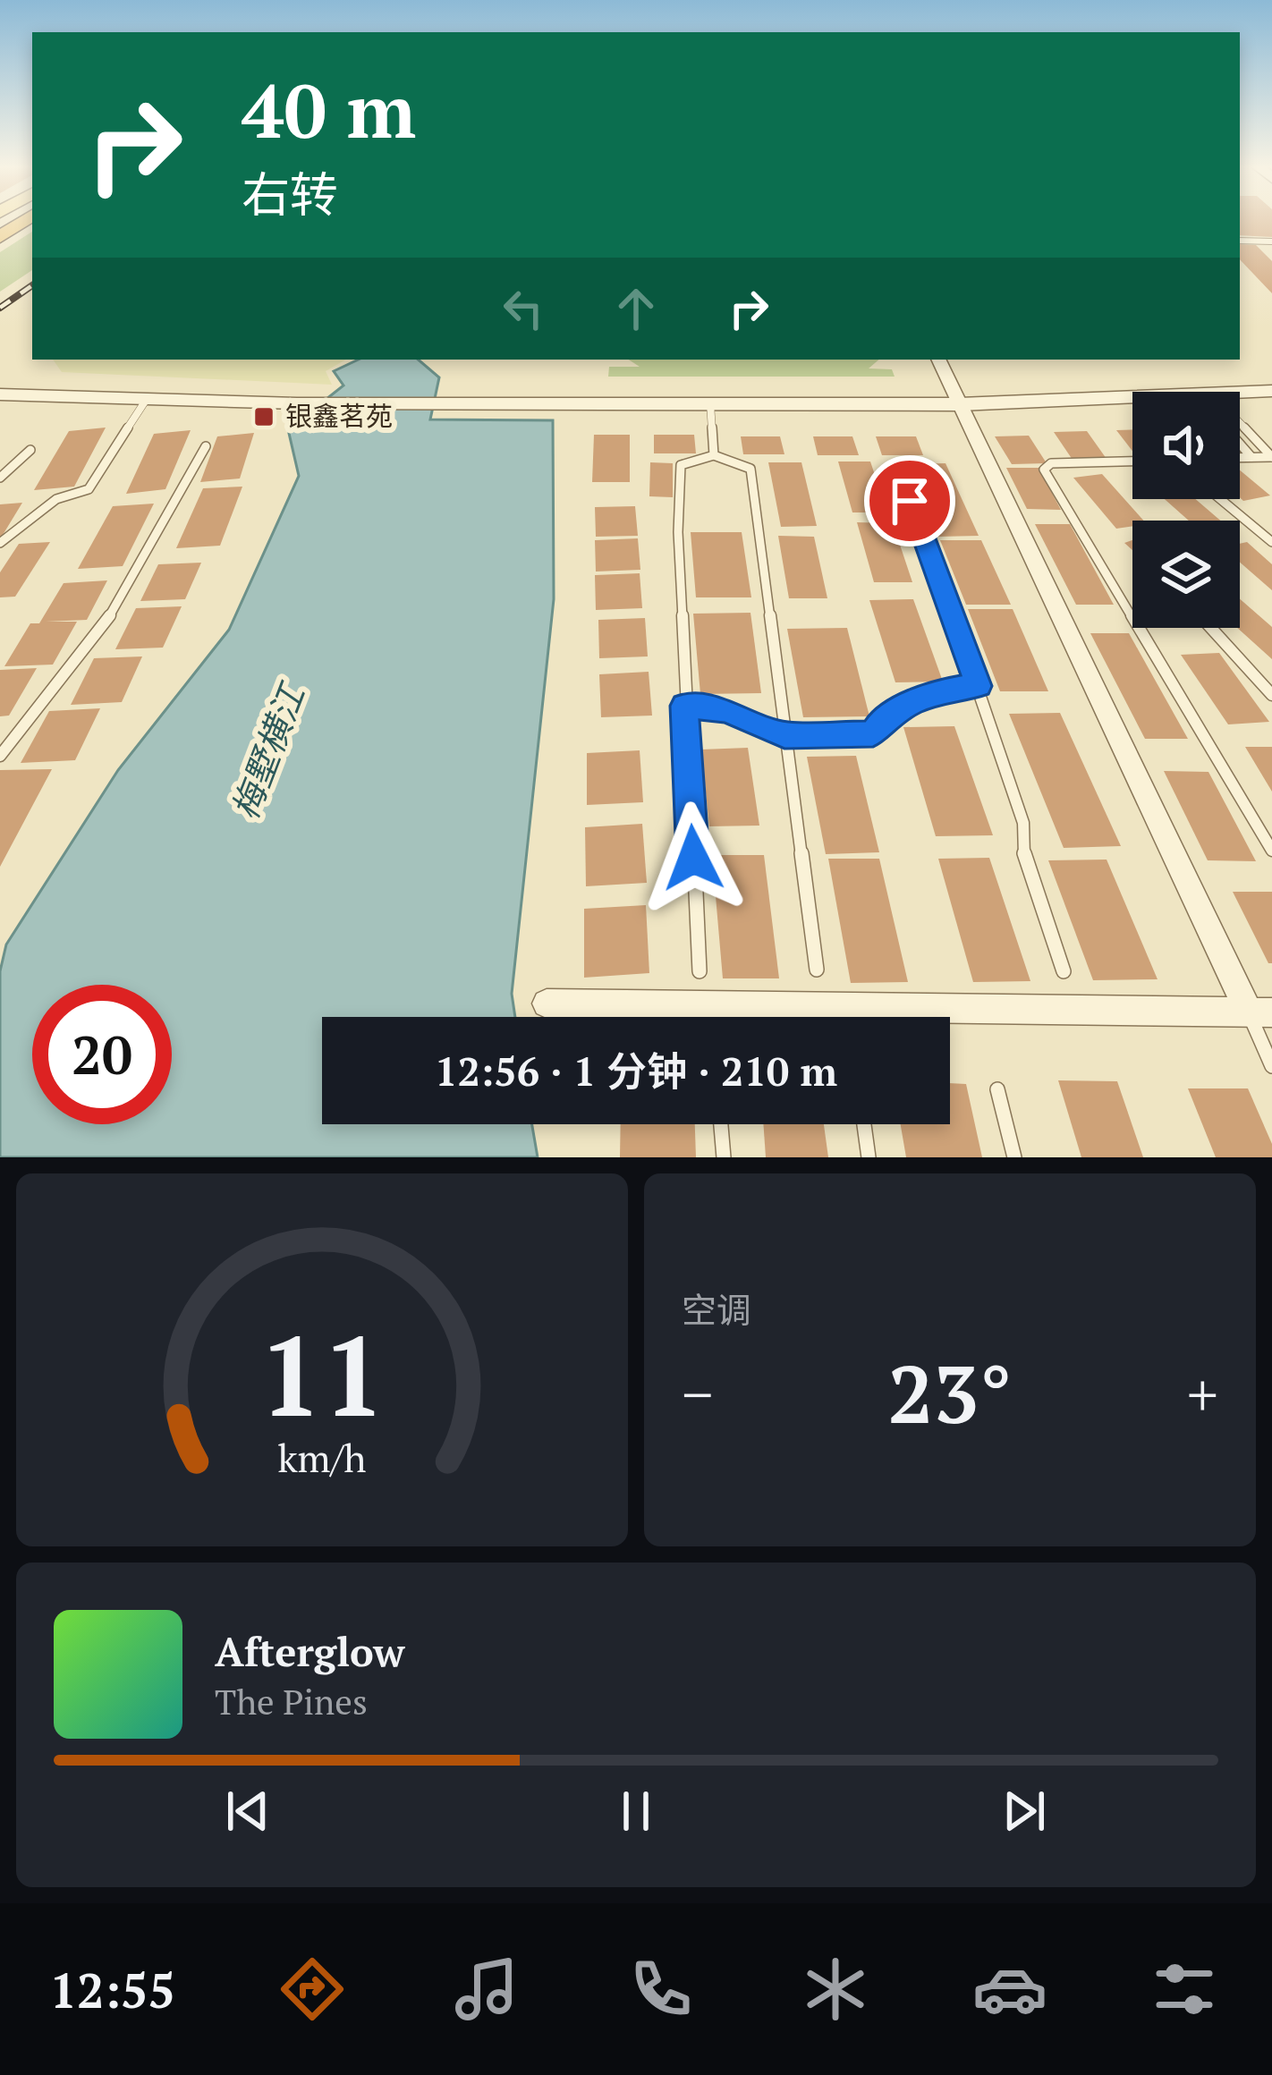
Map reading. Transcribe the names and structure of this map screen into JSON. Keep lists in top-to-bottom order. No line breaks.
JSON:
{"water":["梅墅横江"],"places":{"transit":["银鑫茗苑"]},"page":{"turn":["40 m","右转"],"limit":"20","trip":"12:56 · 1 分钟 · 210 m","tile":"空调","heat":["−","23°","+"],"song":["Afterglow","The Pines"],"tabs":"12:55","gauge":["11","km/h"]}}
